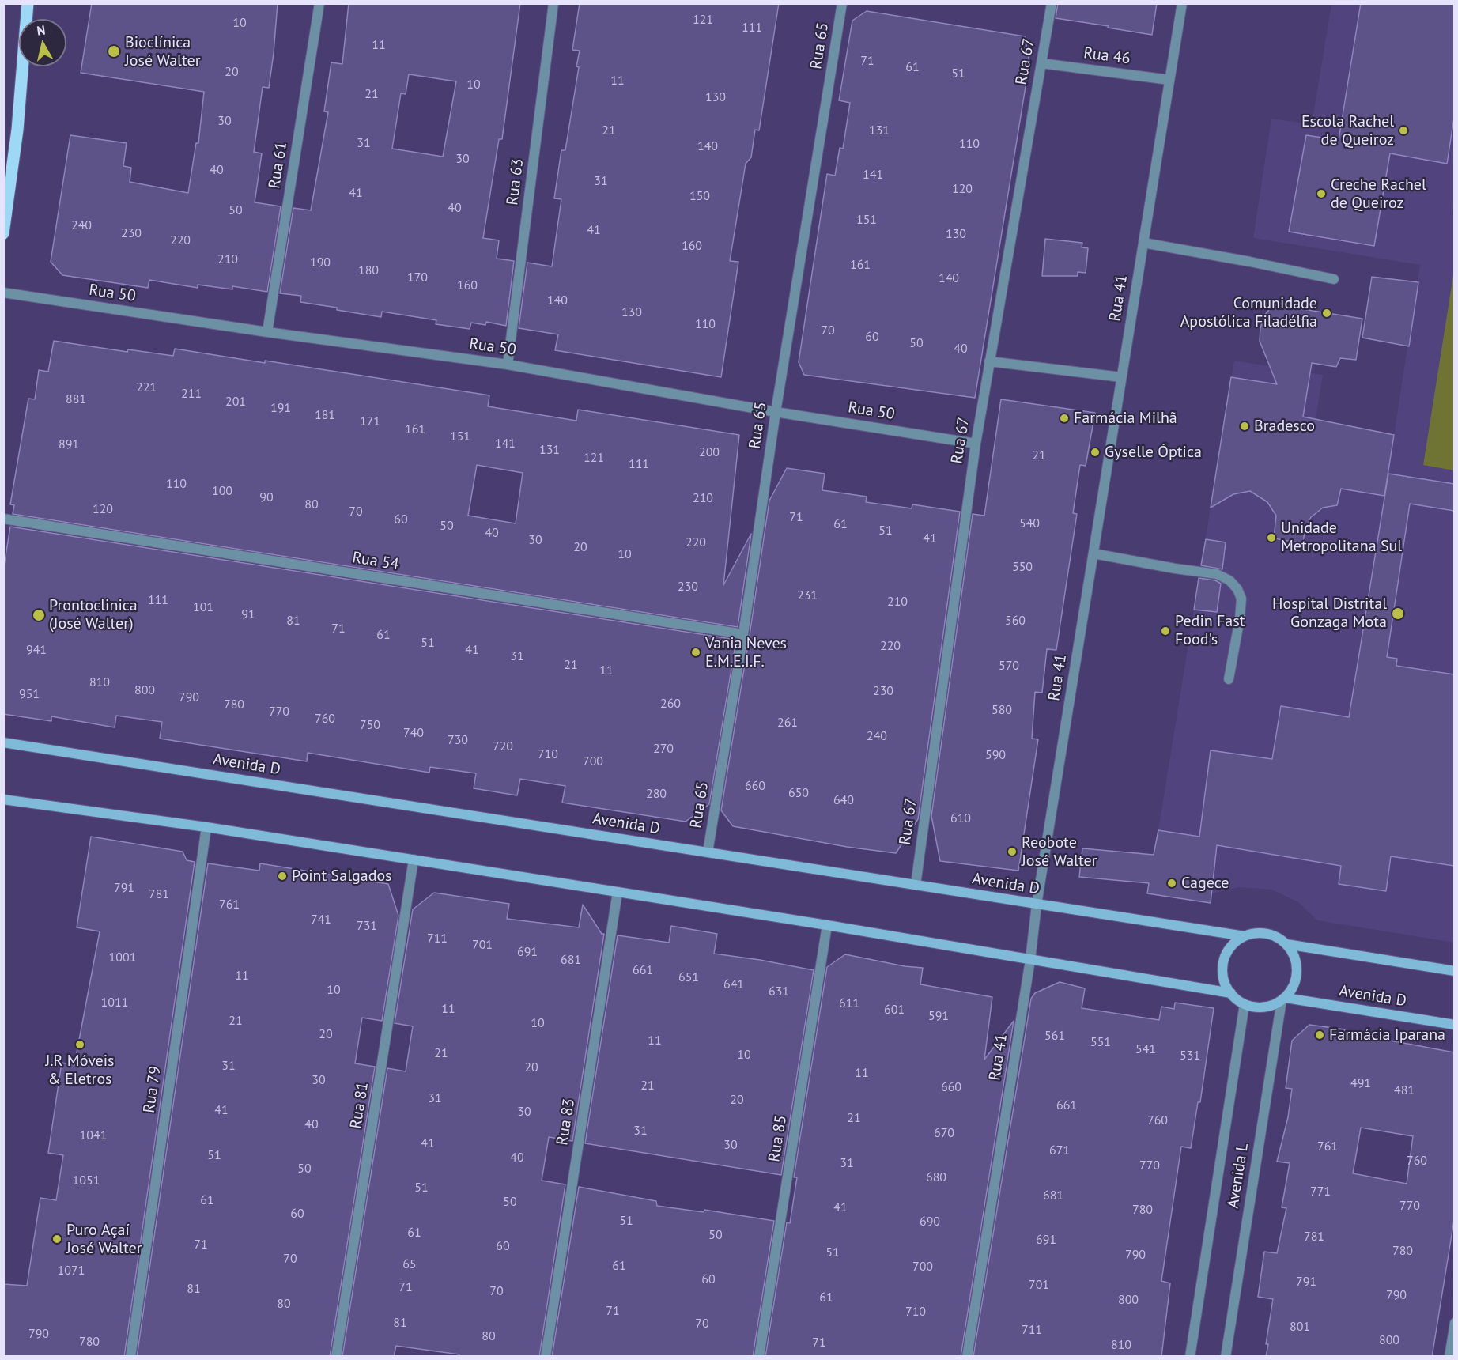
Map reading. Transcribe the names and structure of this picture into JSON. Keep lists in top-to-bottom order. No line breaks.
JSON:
{"streets":{"main road":["Avenida D"],"street":["Rua 65","Rua 46","Rua 67","Rua 61","Rua 63","Rua 50","Rua 41","Rua 54","Rua 79","Rua 81","Rua 83","Rua 85","Avenida L"]},"crossings":[["Rua 65","Rua 50"],["Rua 65","Rua 54"],["Rua 65","Avenida D"],["Rua 46","Rua 67"],["Rua 46","Rua 41"],["Rua 67","Rua 50"],["Rua 67","Avenida D"],["Rua 61","Rua 50"],["Rua 63","Rua 50"],["Rua 41","Avenida D"],["Avenida D","Avenida L"]],"places":["Bioclínica José Walter","Escola Rachel de Queiroz","Creche Rachel de Queiroz","Comunidade Apostólica Filadélfia","Farmácia Milhã","Bradesco","Gyselle Óptica","Unidade Metropolitana Sul","Hospital Distrital Gonzaga Mota","Prontoclinica (José Walter)","Pedin Fast Food's","Vania Neves E.M.E.I.F.","Reobote José Walter","Point Salgados","Cagece","Farmácia Iparana","J.R Móveis & Eletros","Puro Açaí José Walter"],"house_numbers":["121","10","111","11","71","61","20","51","11","10","21","130","30","21","131","31","110","140","30","40","141","31","120","41","150","40","50","151","240","41","230","130","220","160","210","190","161","180","170","140","160","140","130","110","70","60","50","40","221","211","881","201","191","181","171","161","151","141","891","131","200","21","121","111","110","100","90","210","80","120","70","71","60","540","61","50","51","40","41","30","220","20","10","550","230","231","111","210","101","91","81","560","71","61","51","220","941","41","31","21","570","11","810","800","230","951","790","260","780","580","770","760","261","750","740","240","730","720","270","710","590","700","660","650","280","640","610","791","781","761","741","731","711","701","691","1001","681","661","11","651","641","10","631","1011","611","11","601","591","21","10","20","561","11","551","541","21","10","531","31","20","11","30","491","21","660","481","31","20","661","41","30","21","760","40","31","670","1041","41","30","761","671","51","40","760","31","770","50","680","1051","51","771","681","61","50","770","41","780","60","51","690","61","50","781","691","71","60","780","51","790","70","65","61","700","1071","60","791","701","71","81","70","790","61","800","80","71","710","81","70","801","711","790","80","800","780","71","810"],"north":"top"}
